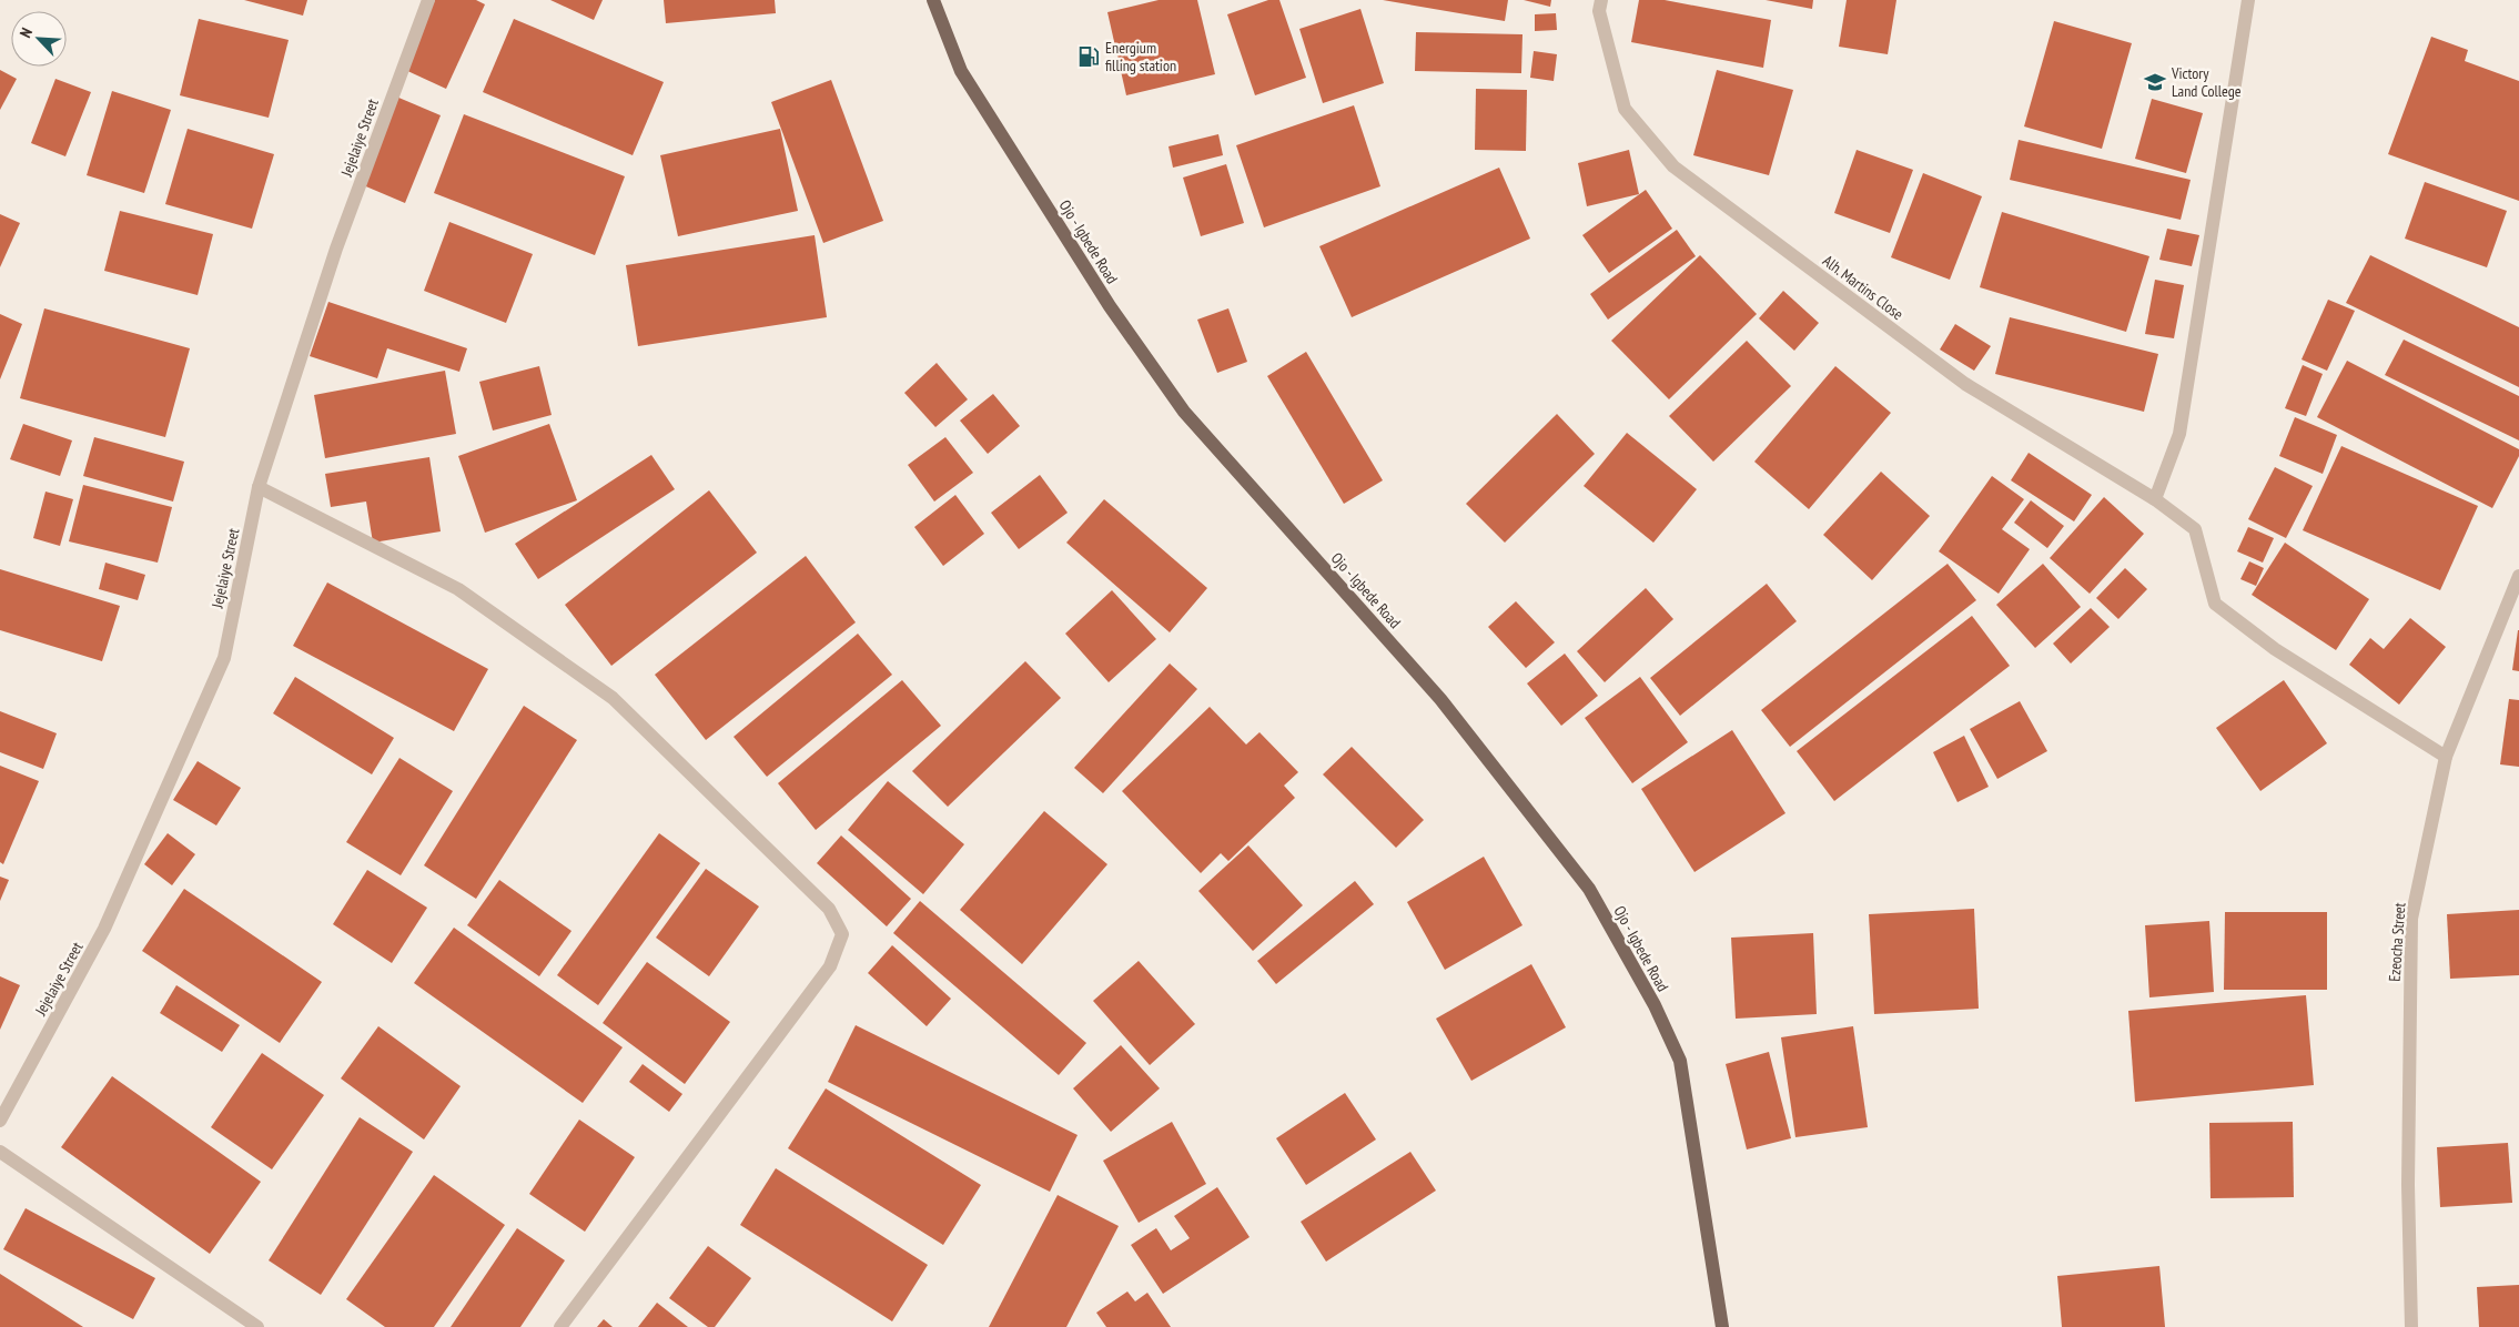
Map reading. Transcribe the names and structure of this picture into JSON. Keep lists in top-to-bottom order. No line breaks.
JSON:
{"streets":{"main road":["Ojo - Igbede Road"],"street":["Jejelaiye Street","Alh. Martins Close","Ezeocha Street"]},"crossings":[["Alh. Martins Close","Ezeocha Street"]],"places":{"fuel station":["Energium filling station"],"school or university":["Victory Land College"]},"north":"top left"}
